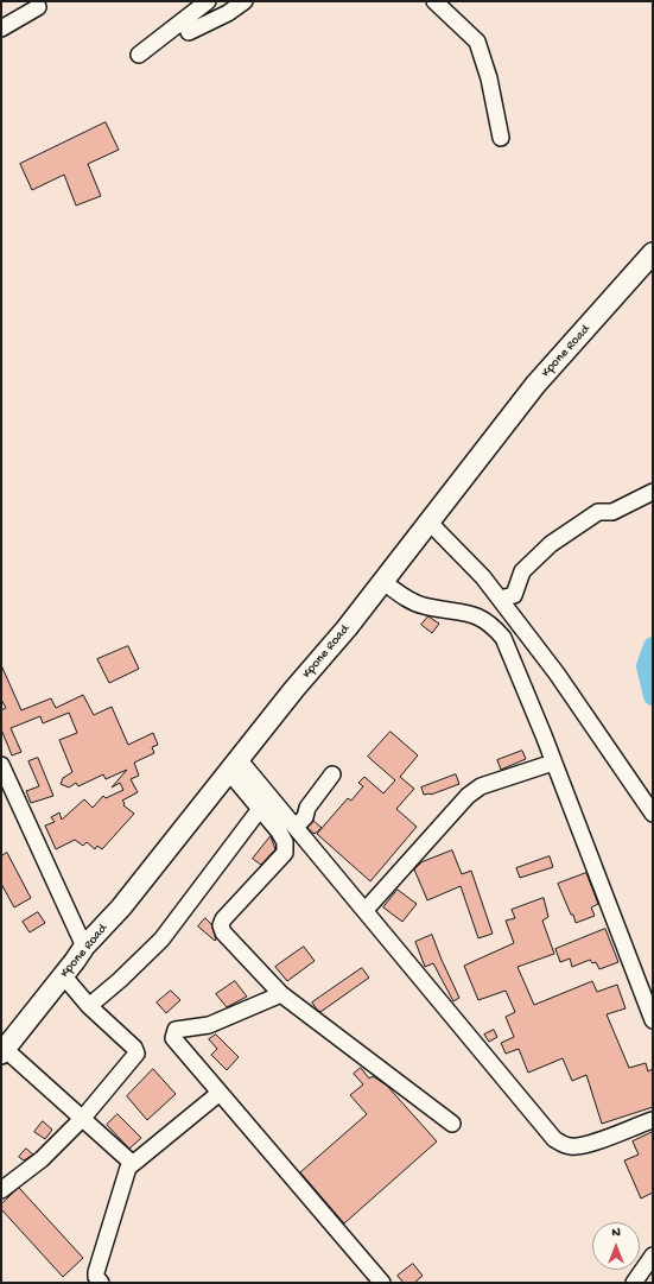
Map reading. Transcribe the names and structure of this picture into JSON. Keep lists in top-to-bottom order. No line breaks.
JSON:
{"streets":{"main road":["Kpone Road"]},"north":"top"}
